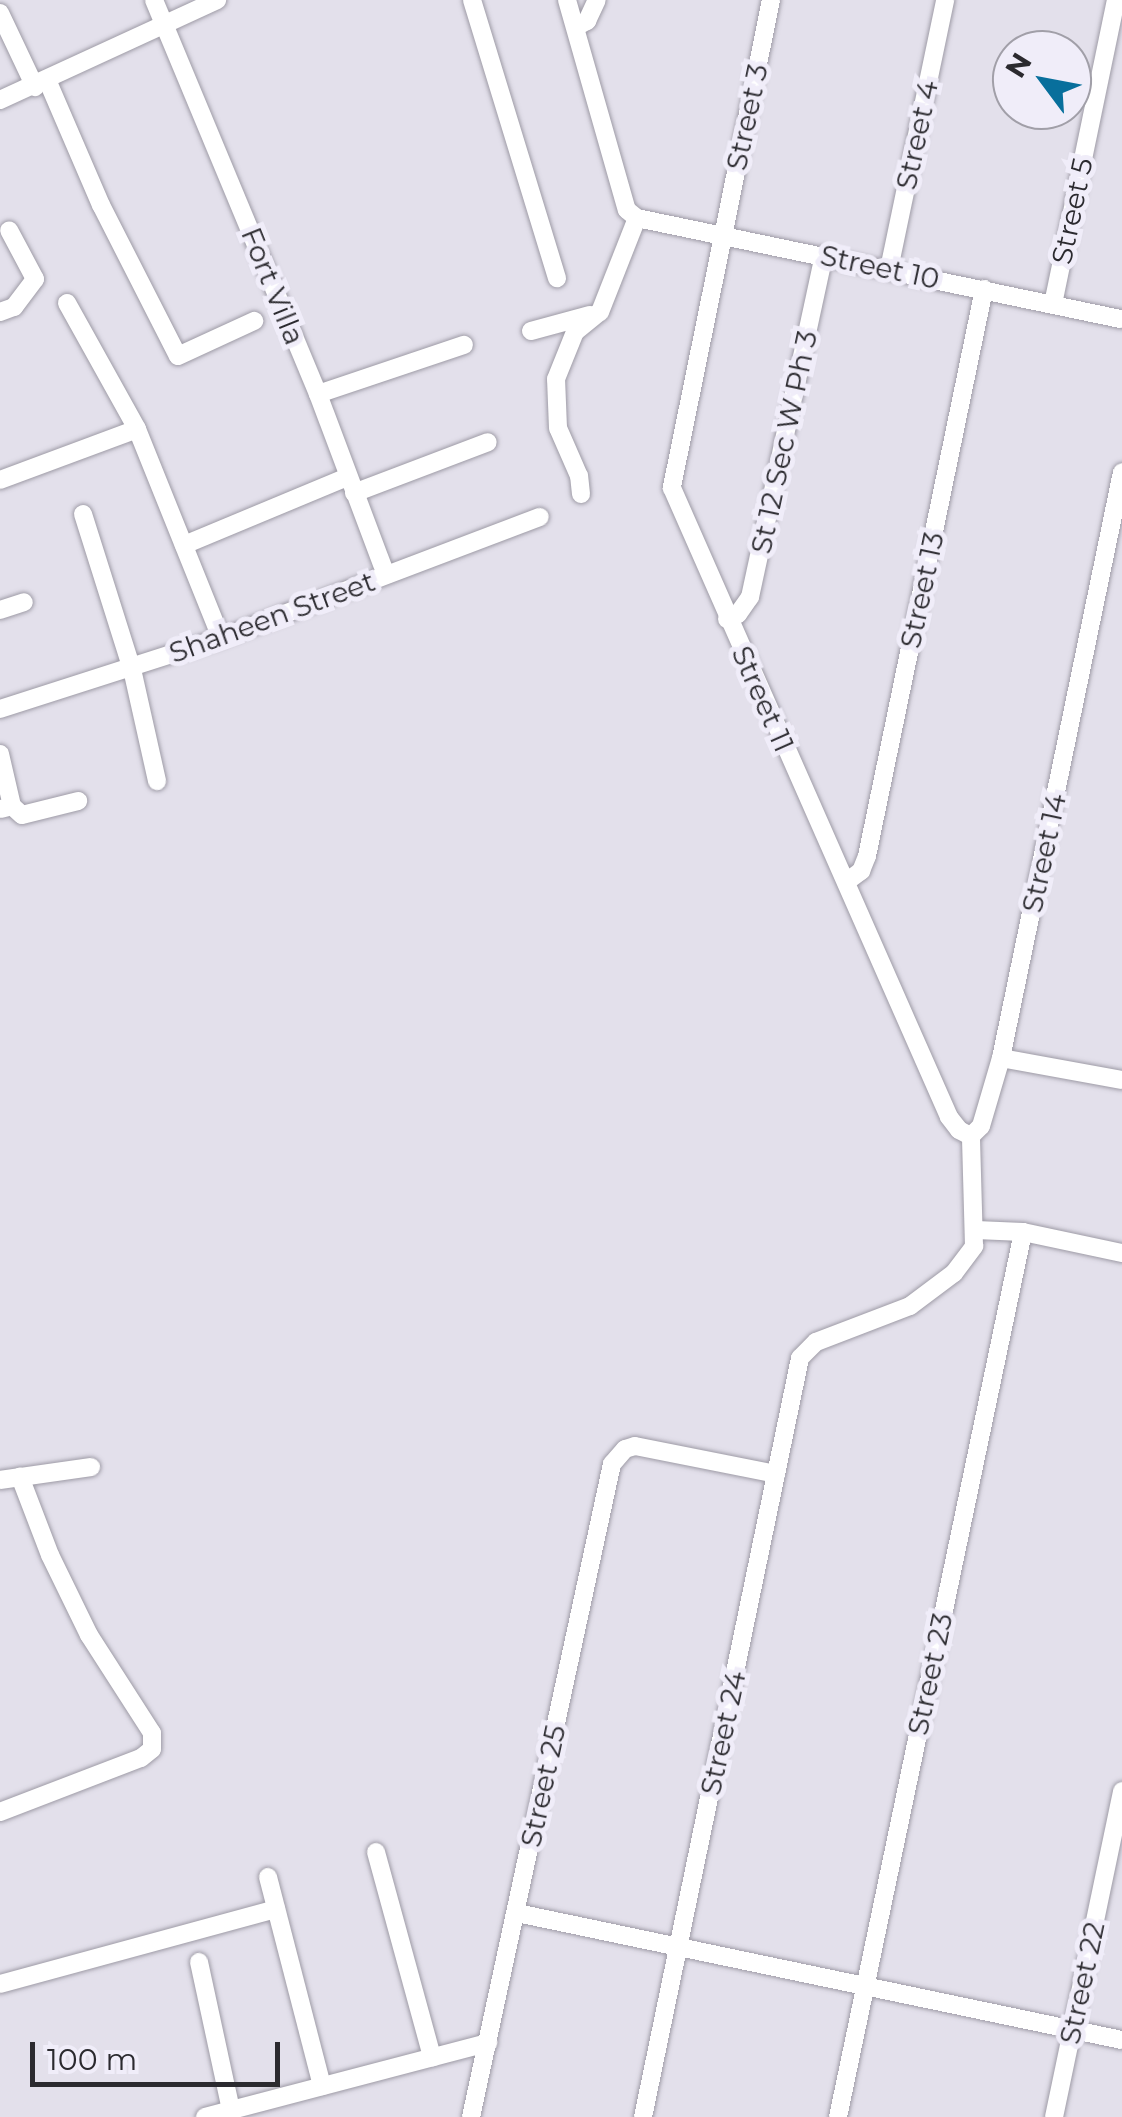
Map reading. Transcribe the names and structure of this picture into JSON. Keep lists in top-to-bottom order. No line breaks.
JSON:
{"streets":{"street":["Street 3","Street 4","Street 5","Street 10","Fort Villa","St 12 Sec W Ph 3","Street 13","Shaheen Street","Street 11","Street 14","Street 23","Street 24","Street 25","Street 22"]},"crossings":[["Street 3","Street 10"],["Street 3","Street 11"],["Street 4","Street 10"],["Street 5","Street 10"],["Street 10","St 12 Sec W Ph 3"],["Street 10","Street 13"],["Street 10","Street 11"],["Fort Villa","Shaheen Street"],["St 12 Sec W Ph 3","Street 11"],["Street 13","Street 11"],["Street 11","Street 14"],["Street 14","Street 24"],["Street 24","Street 25"]],"scale_bar":"100 m","north":"top left"}
